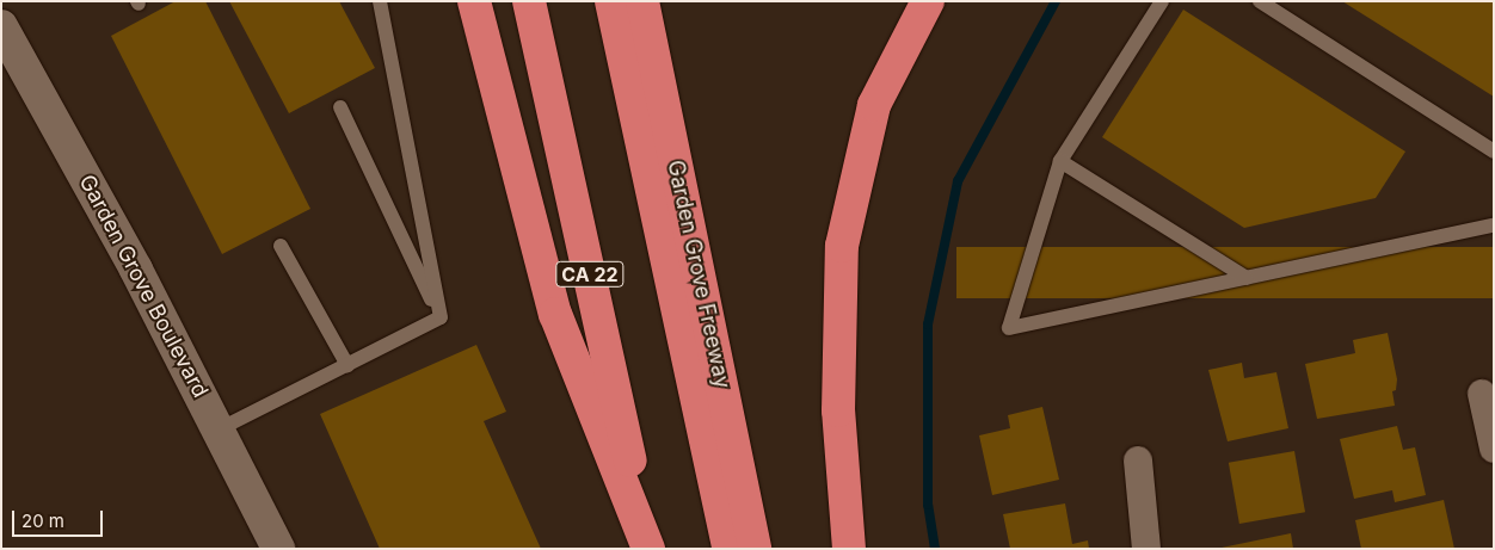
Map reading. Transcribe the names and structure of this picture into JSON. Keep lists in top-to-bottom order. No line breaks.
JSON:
{"streets":{"highway":["CA 22","Garden Grove Freeway"],"main road":["Garden Grove Boulevard"]},"scale_bar":"20 m"}
